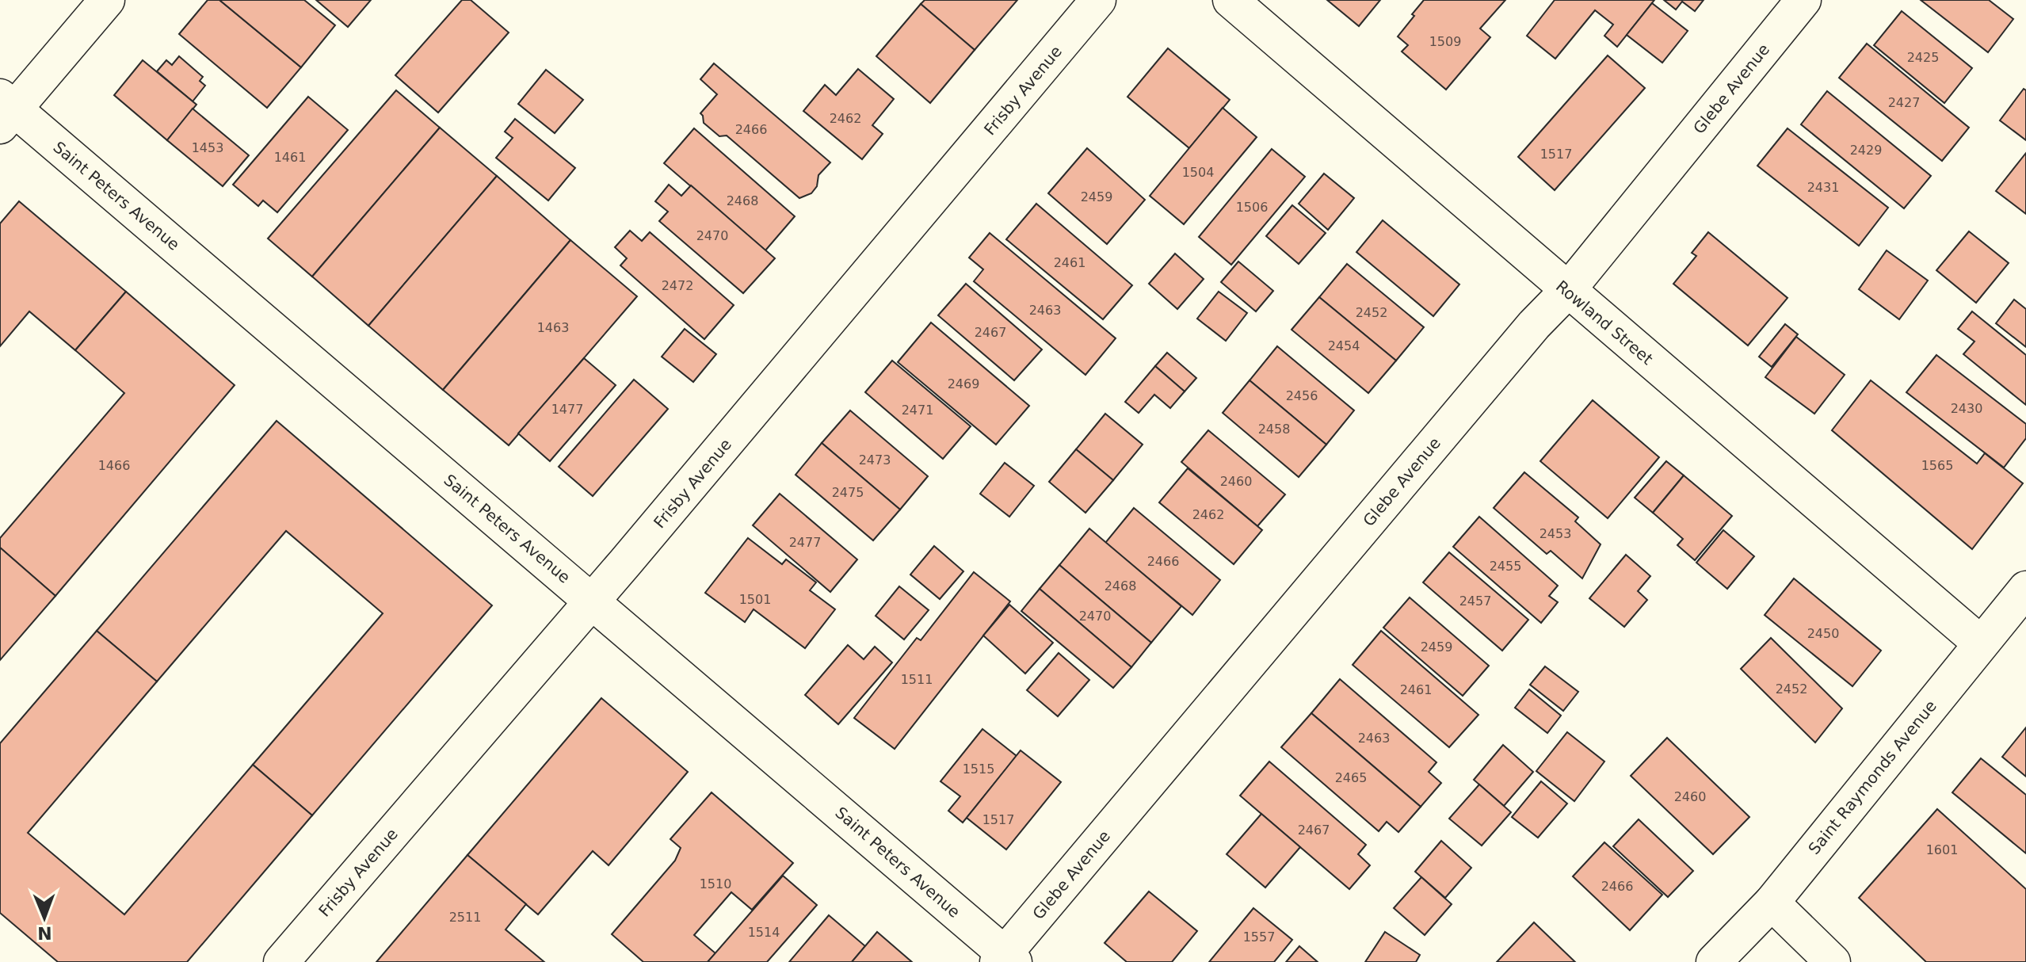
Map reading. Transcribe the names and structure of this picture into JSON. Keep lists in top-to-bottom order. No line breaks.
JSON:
{"streets":{"street":["Glebe Avenue","Frisby Avenue","Saint Peters Avenue","Rowland Street","Saint Raymonds Avenue"]},"crossings":[["Glebe Avenue","Saint Peters Avenue"],["Glebe Avenue","Rowland Street"],["Frisby Avenue","Saint Peters Avenue"],["Rowland Street","Saint Raymonds Avenue"]],"house_numbers":["1509","2425","2427","2462","2466","1453","2429","1517","1461","1504","2431","2459","2468","1506","2470","2461","2472","2463","2452","1463","2467","2454","2469","2456","2430","1477","2471","2458","2473","1466","1565","2460","2475","2462","2453","2477","2466","2455","2468","1501","2457","2470","2450","2459","1511","2452","2461","2463","1515","2465","2460","1517","2467","1601","1510","2466","2511","1514","1557"],"north":"bottom"}
